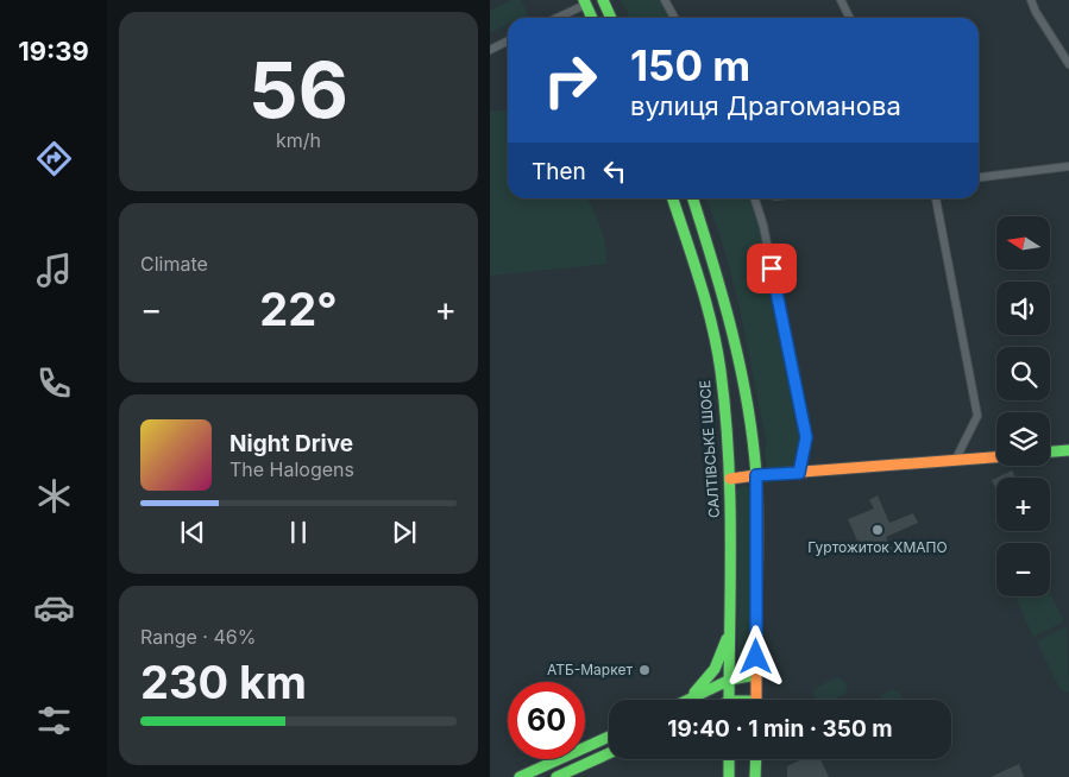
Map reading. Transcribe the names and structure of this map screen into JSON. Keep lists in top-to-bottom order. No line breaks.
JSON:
{"streets":{"main road":["САЛТІВСЬКЕ ШОСЕ"]},"places":["Гуртожиток ХМАПО","АТБ-Маркет"],"north":"left","page":{"tabs":"19:39","tile":[["56","km/h"],"Climate",["Range · 46%","230 km"]],"turn":["150 m","вулиця Драгоманова"],"then":"Then","map_buttons":["+","−"],"heat":["−","22°","+"],"song":["Night Drive","The Halogens"],"limit":"60","trip":"19:40 · 1 min · 350 m"}}
